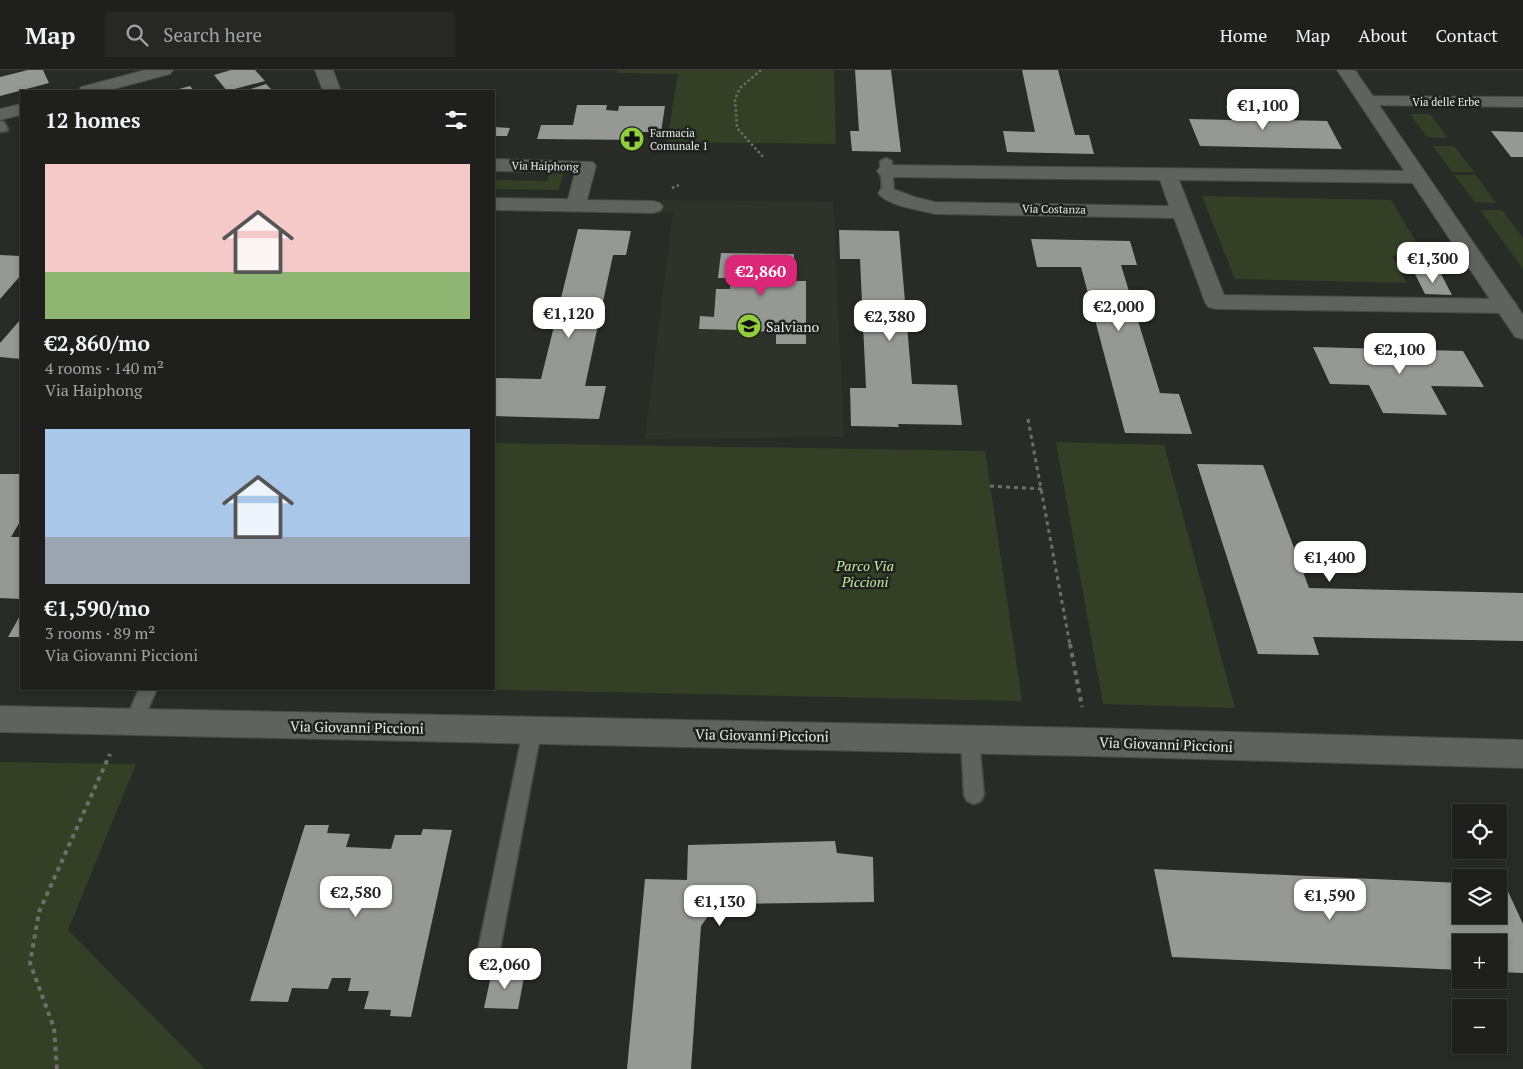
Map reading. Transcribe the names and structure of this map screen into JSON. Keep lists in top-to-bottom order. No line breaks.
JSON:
{"streets":{"street":["Via delle Erbe","Via Haiphong","Via Costanza","Via Giovanni Piccioni"]},"parks":["Parco Via Piccioni"],"places":{"pharmacy":["Farmacia Comunale 1"],"school or university":["Salviano"]},"page":{"header":"Map","search":"Search here","nav":["Home","Map","About","Contact"],"price":["€1,100","€1,300","€2,860","€2,000","€1,120","€2,380","€2,100","€1,400","€2,580","€1,590","€1,130","€2,060"],"heading":"12 homes","list":[{"name":"€2,860/mo","note":"4 rooms · 140 m² · Via Haiphong"},{"name":"€1,590/mo","note":"3 rooms · 89 m² · Via Giovanni Piccioni"}],"map_buttons":["+","−"]}}
